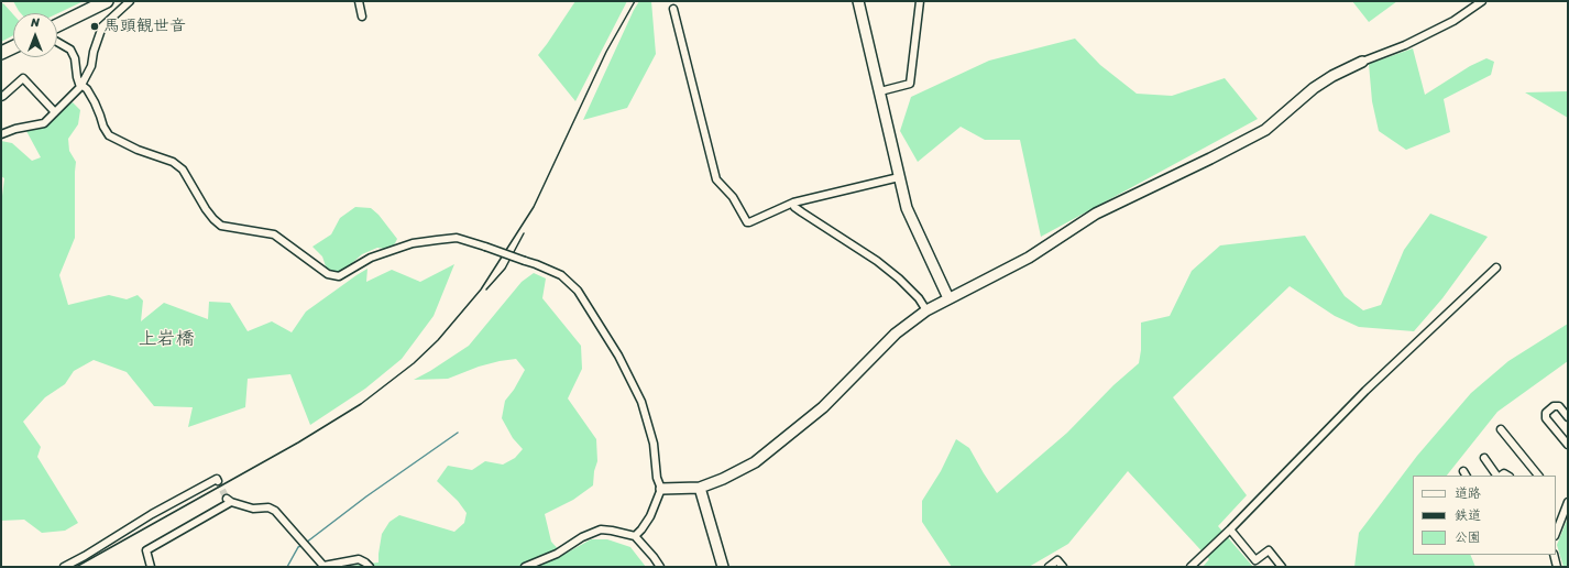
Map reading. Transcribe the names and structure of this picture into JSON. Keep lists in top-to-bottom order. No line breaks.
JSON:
{"districts":["上岩橋"],"places":["馬頭観世音"],"legend":["道路","鉄道","公園"],"north":"top"}
